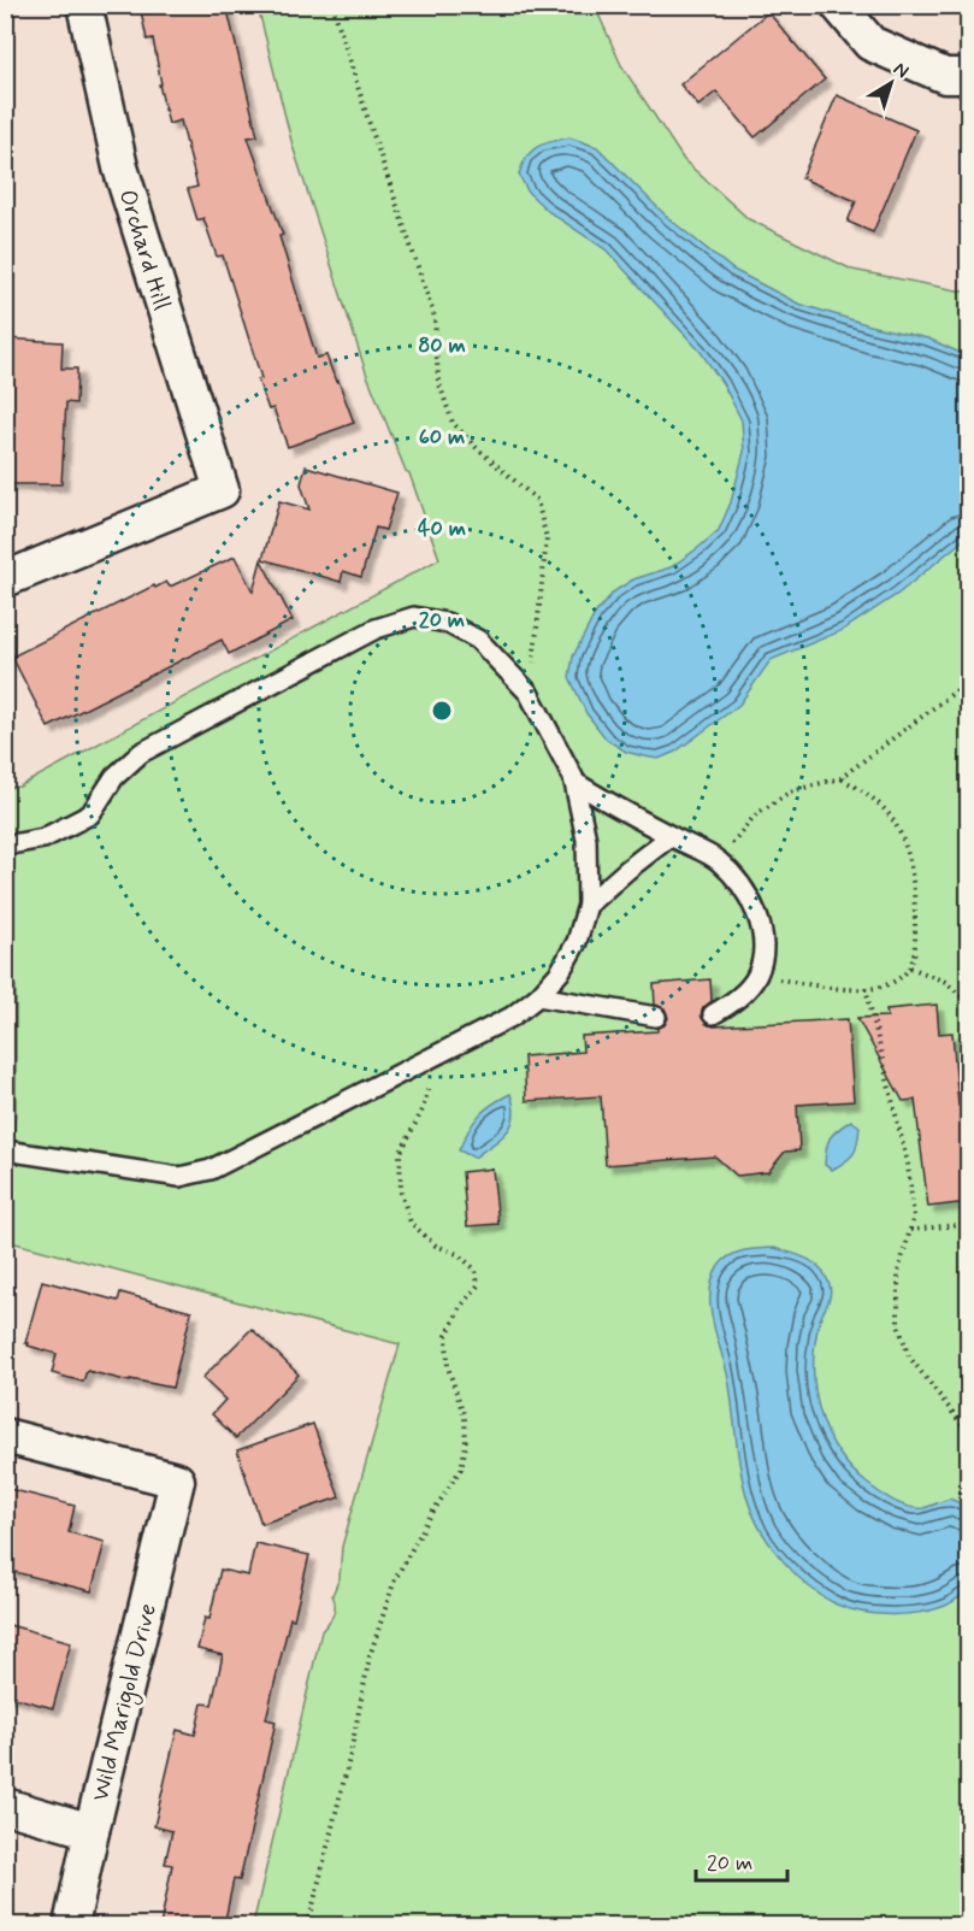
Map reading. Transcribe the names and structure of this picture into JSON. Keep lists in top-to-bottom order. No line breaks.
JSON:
{"streets":{"street":["Orchard Hill","Wild Marigold Drive"]},"scale_bar":"20 m","north":"top right","rings":["80 m","60 m","40 m","20 m"]}
